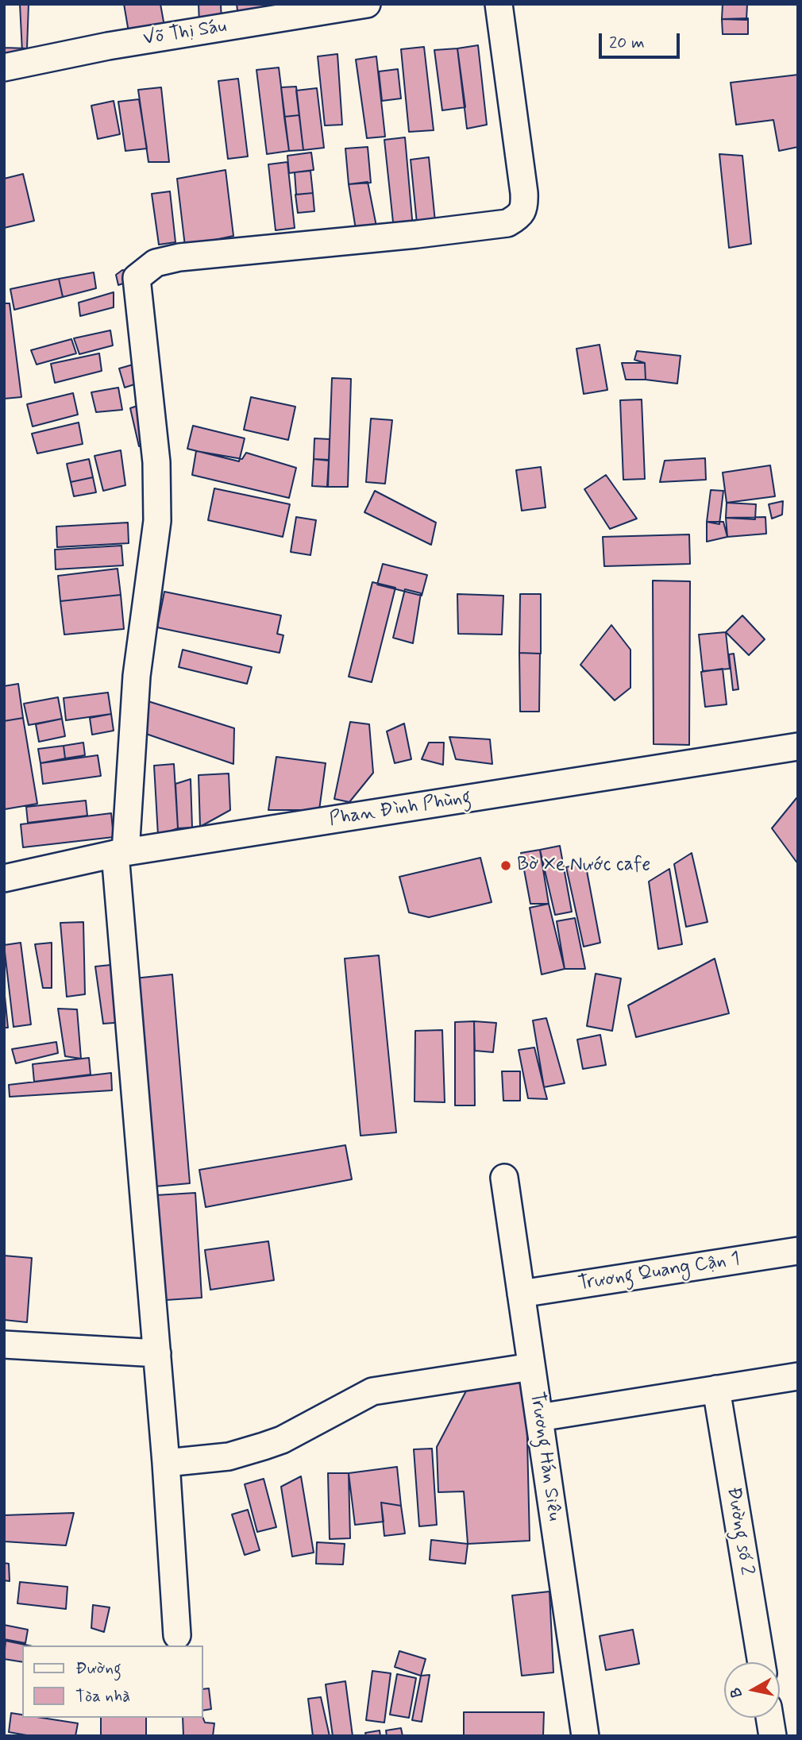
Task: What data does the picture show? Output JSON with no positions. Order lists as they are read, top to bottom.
{
  "streets": {
    "street": [
      "Võ Thị Sáu",
      "Phan Đình Phùng",
      "Trương Quang Cận 1",
      "Trương Hán Siêu",
      "Đường số 2"
    ]
  },
  "crossings": [
    ["Trương Quang Cận 1", "Trương Hán Siêu"]
  ],
  "places": ["Bờ Xe Nước cafe"],
  "legend": ["Đường", "Tòa nhà"],
  "scale_bar": "20 m",
  "north": "left"
}
